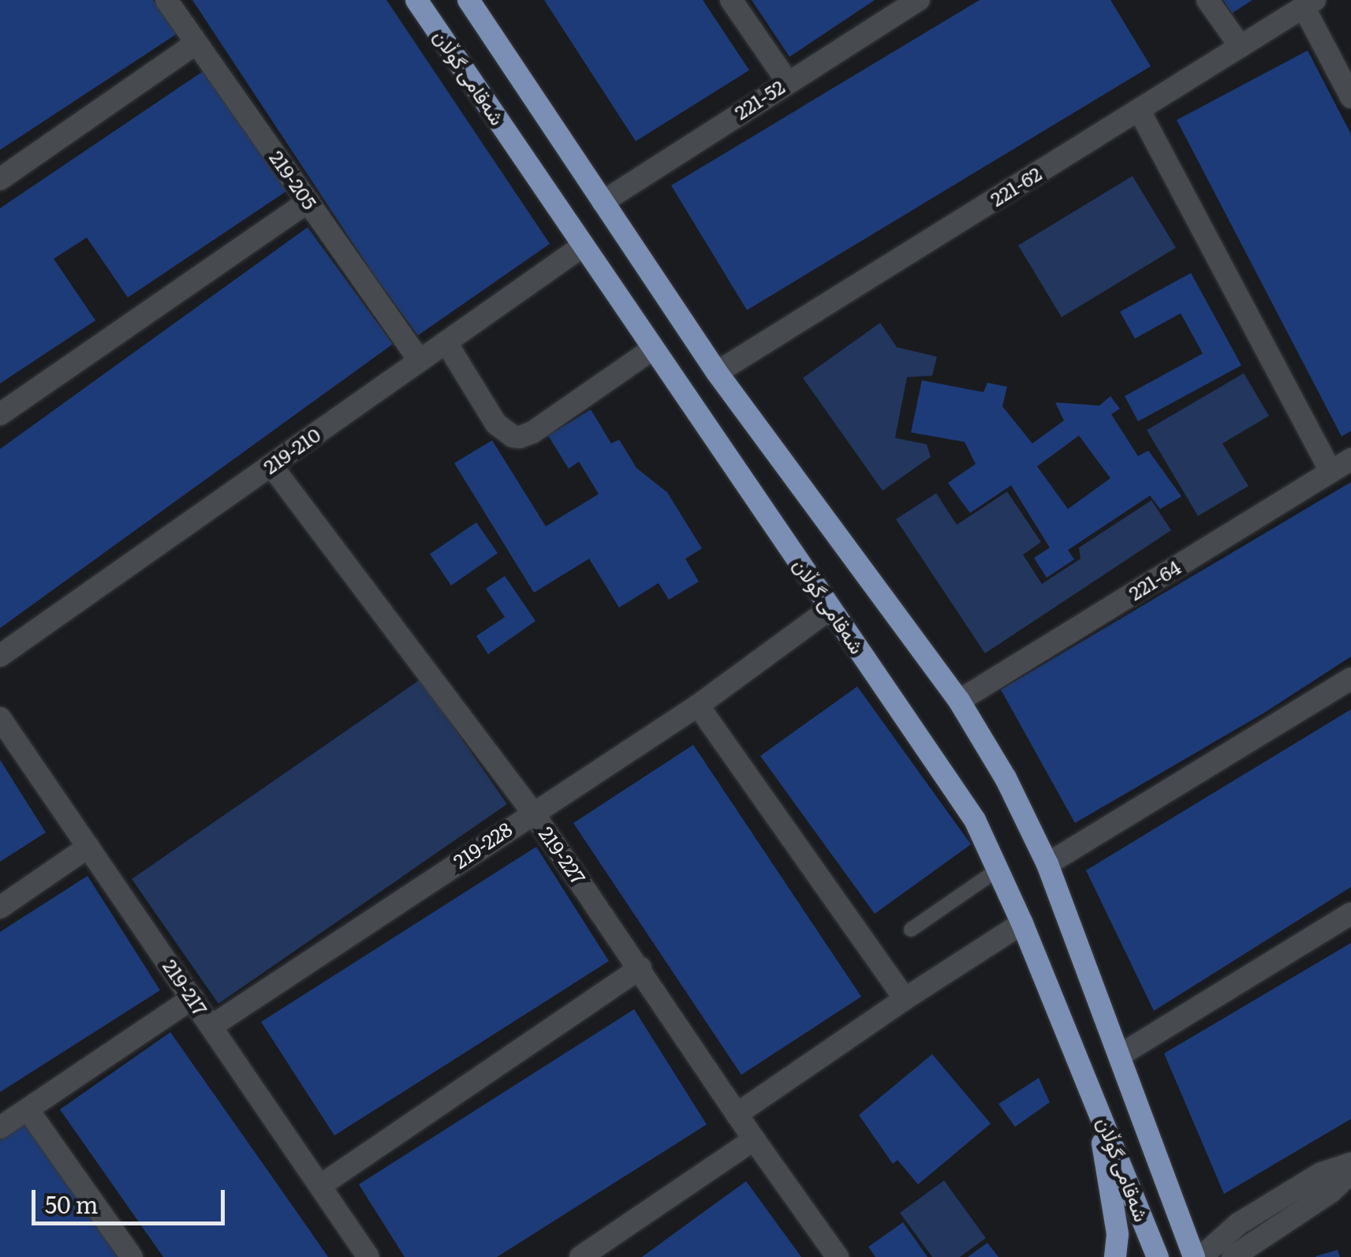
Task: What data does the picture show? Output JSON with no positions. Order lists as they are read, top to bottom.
{
  "streets": {
    "main road": ["شەقامی گوڵان"],
    "street": [
      "221-52",
      "219-205",
      "221-62",
      "219-210",
      "221-64",
      "219-228",
      "219-227",
      "219-217"
    ]
  },
  "crossings": [
    ["شەقامی گوڵان", "221-52"],
    ["شەقامی گوڵان", "221-62"],
    ["شەقامی گوڵان", "219-210"],
    ["شەقامی گوڵان", "221-64"],
    ["شەقامی گوڵان", "219-228"],
    ["219-205", "219-210"],
    ["219-210", "219-227"],
    ["219-228", "219-227"],
    ["219-228", "219-217"]
  ],
  "scale_bar": "50 m"
}
